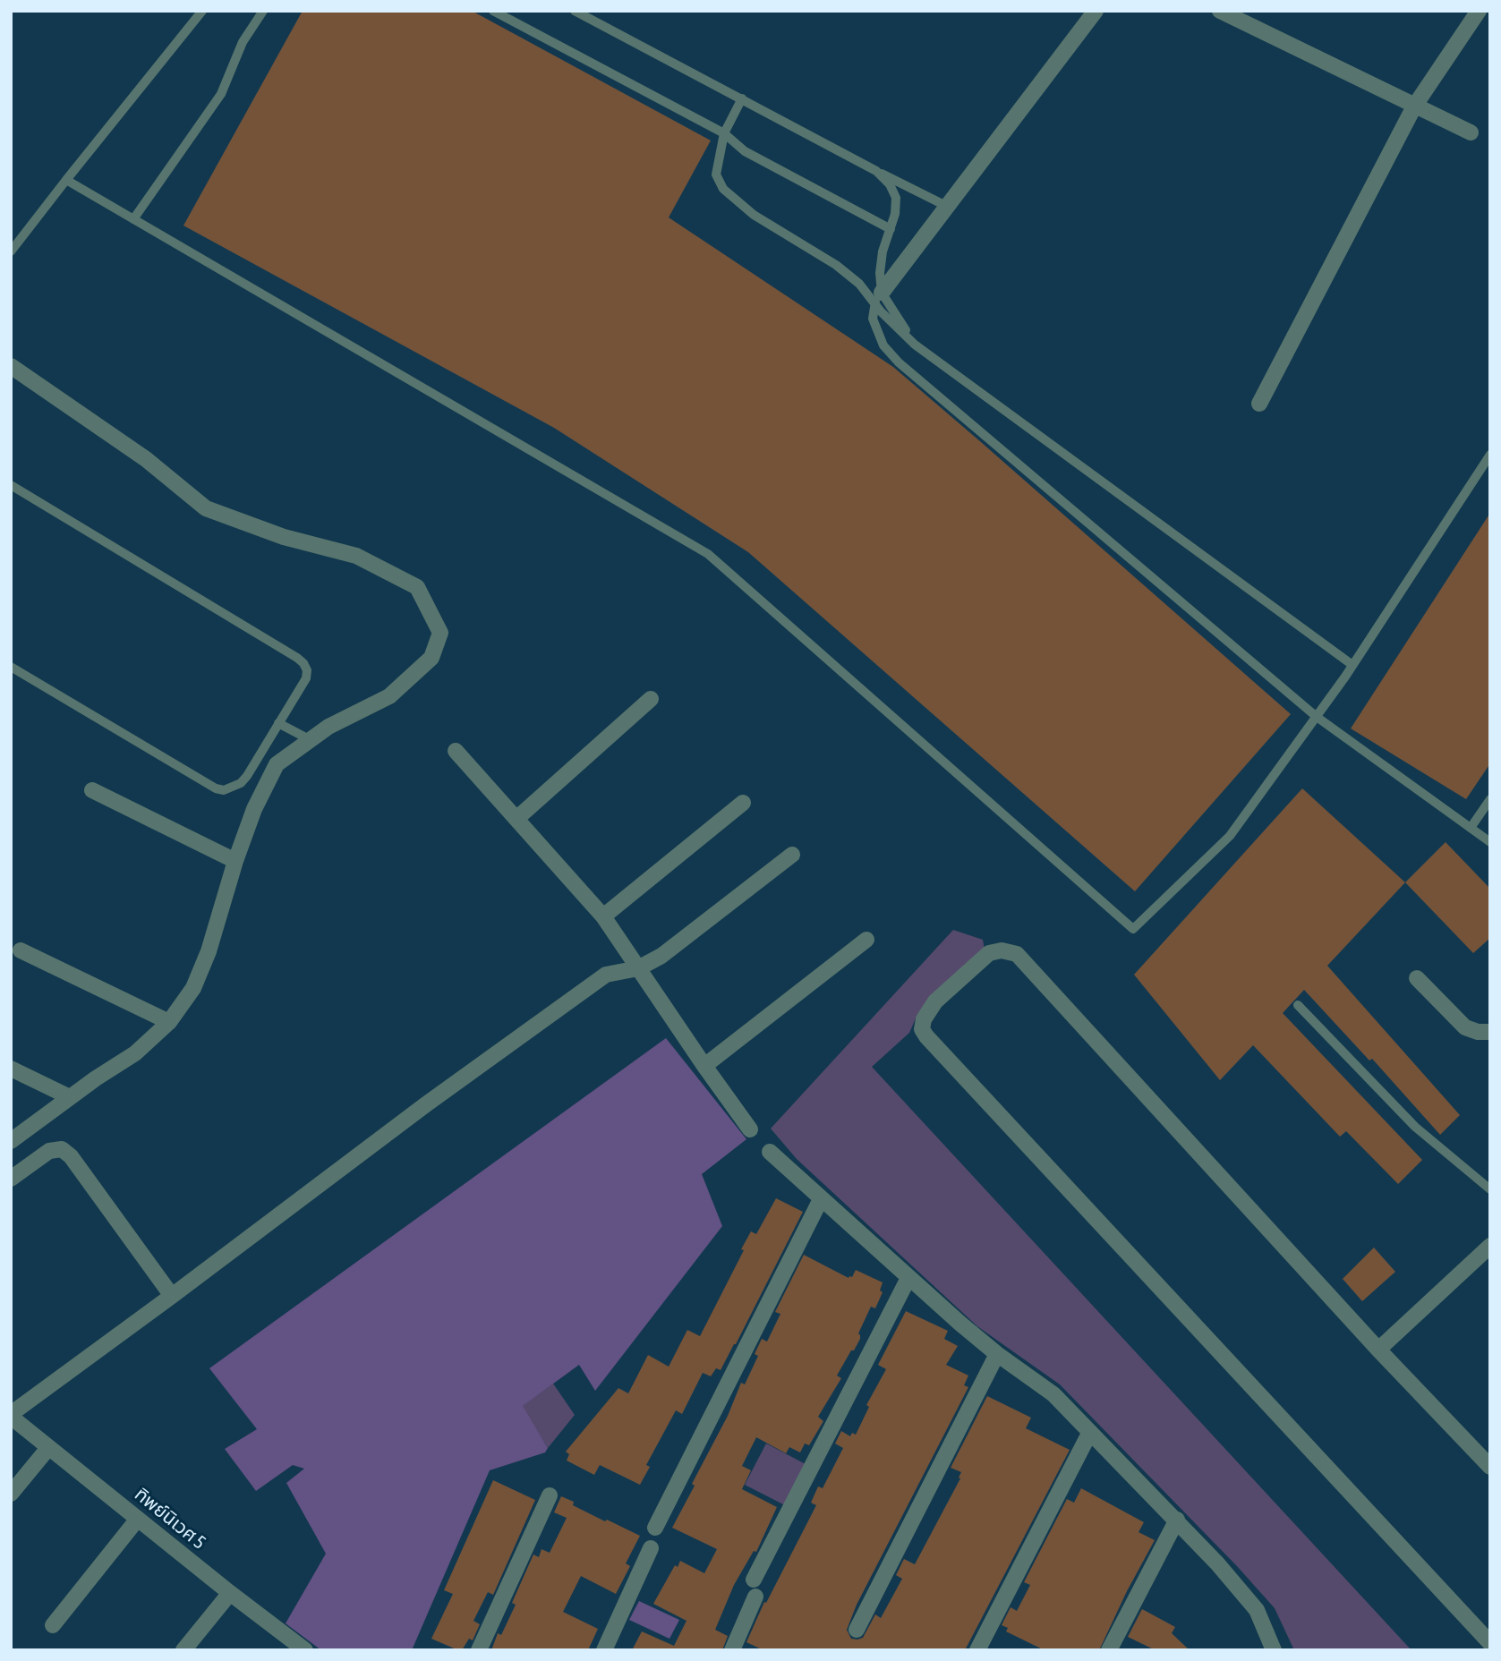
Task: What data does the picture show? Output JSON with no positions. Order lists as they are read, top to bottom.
{
  "streets": {
    "street": ["ทิพย์นิเวศ 5"]
  }
}
